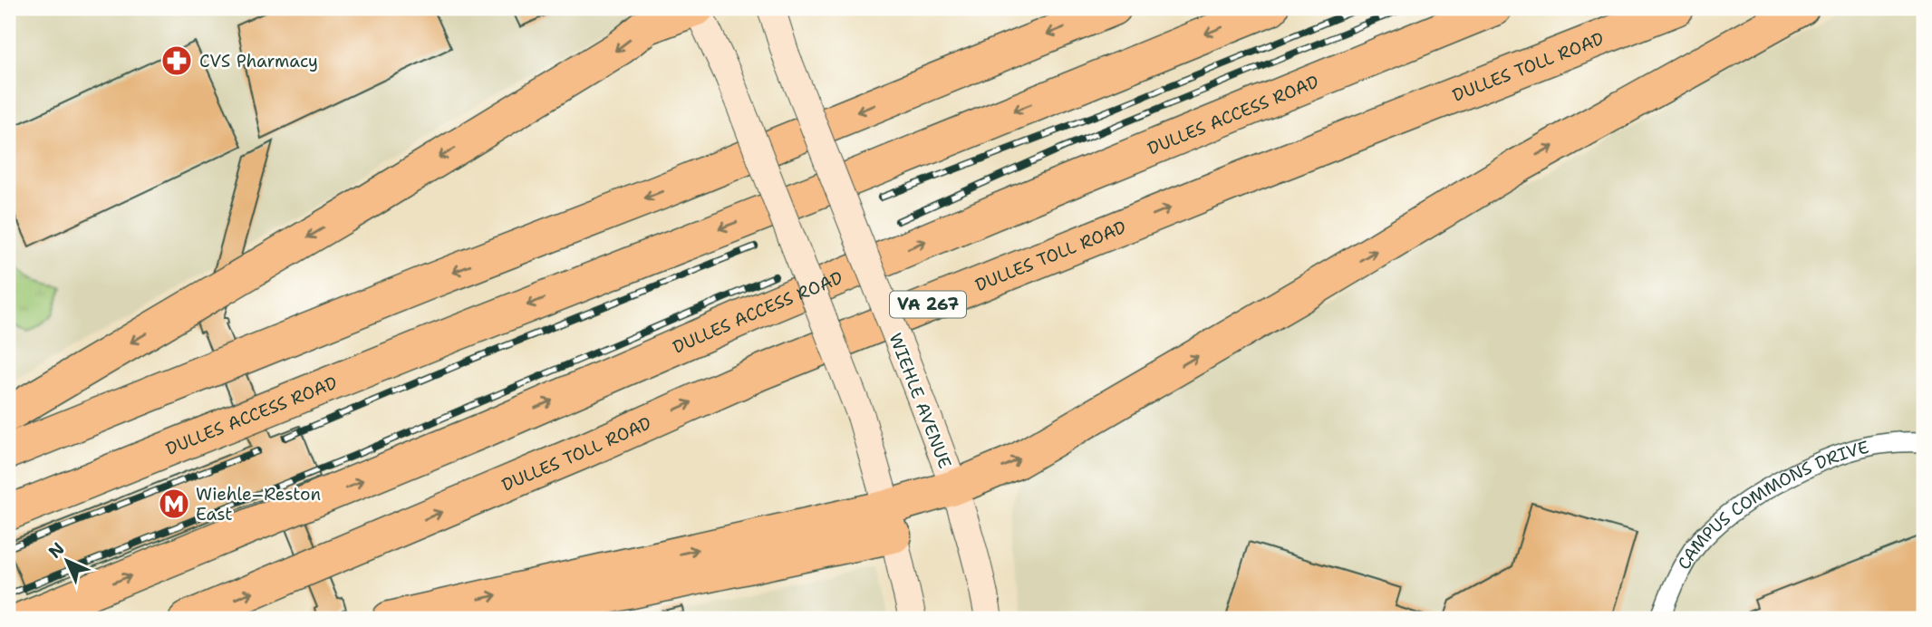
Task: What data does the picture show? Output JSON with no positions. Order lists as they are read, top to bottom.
{
  "streets": {
    "highway": ["DULLES TOLL ROAD", "DULLES ACCESS ROAD", "VA 267"],
    "main road": ["WIEHLE AVENUE"],
    "street": ["CAMPUS COMMONS DRIVE"]
  },
  "places": {
    "pharmacy": ["CVS Pharmacy"],
    "metro station": ["Wiehle–Reston East"]
  },
  "north": "top left"
}
